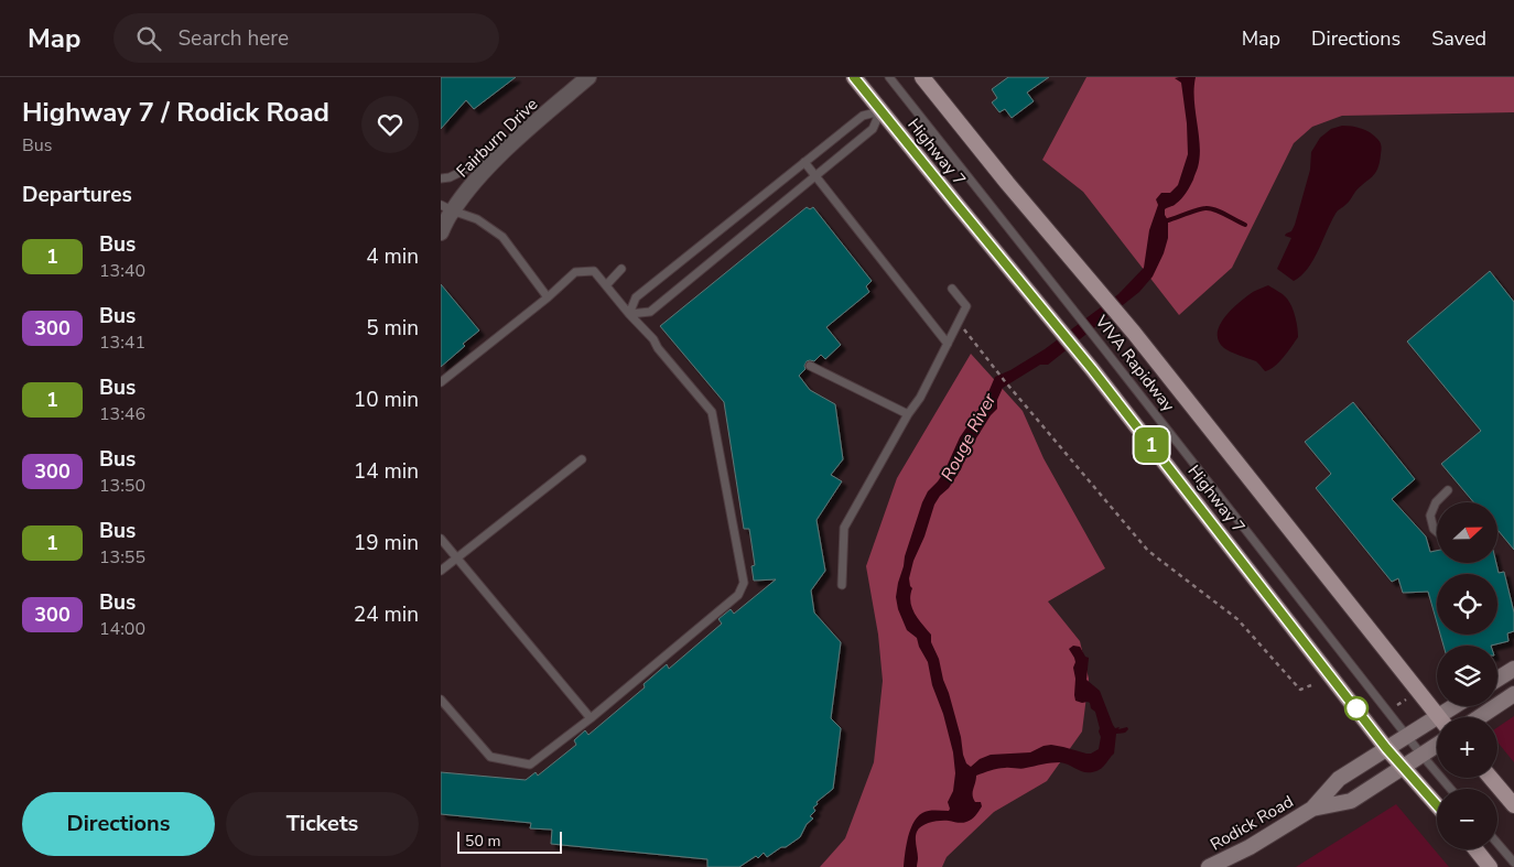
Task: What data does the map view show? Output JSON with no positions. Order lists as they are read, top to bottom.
{
  "streets": {
    "main road": ["Highway 7", "Rodick Road"],
    "street": ["Fairburn Drive"],
    "lane": ["VIVA Rapidway"]
  },
  "crossings": [
    ["Highway 7", "Rodick Road"],
    ["VIVA Rapidway", "Rodick Road"]
  ],
  "water": ["Rouge River"],
  "lines": ["bus line 1"],
  "scale_bar": "50 m",
  "north": "right",
  "page": {
    "header": "Map",
    "search": "Search here",
    "nav": ["Map", "Directions", "Saved"],
    "heading": [
      ["Highway 7 / Rodick Road", "Bus"],
      "Departures"
    ],
    "on_map": "1",
    "list": [
      {
        "mark": "1",
        "name": "Bus",
        "note": "13:40",
        "value": "4 min"
      },
      {
        "mark": "300",
        "name": "Bus",
        "note": "13:41",
        "value": "5 min"
      },
      {
        "mark": "1",
        "name": "Bus",
        "note": "13:46",
        "value": "10 min"
      },
      {
        "mark": "300",
        "name": "Bus",
        "note": "13:50",
        "value": "14 min"
      },
      {
        "mark": "1",
        "name": "Bus",
        "note": "13:55",
        "value": "19 min"
      },
      {
        "mark": "300",
        "name": "Bus",
        "note": "14:00",
        "value": "24 min"
      }
    ],
    "map_buttons": ["+", "−"],
    "buttons": ["Directions", "Tickets"],
    "scale": "50 m"
  }
}
